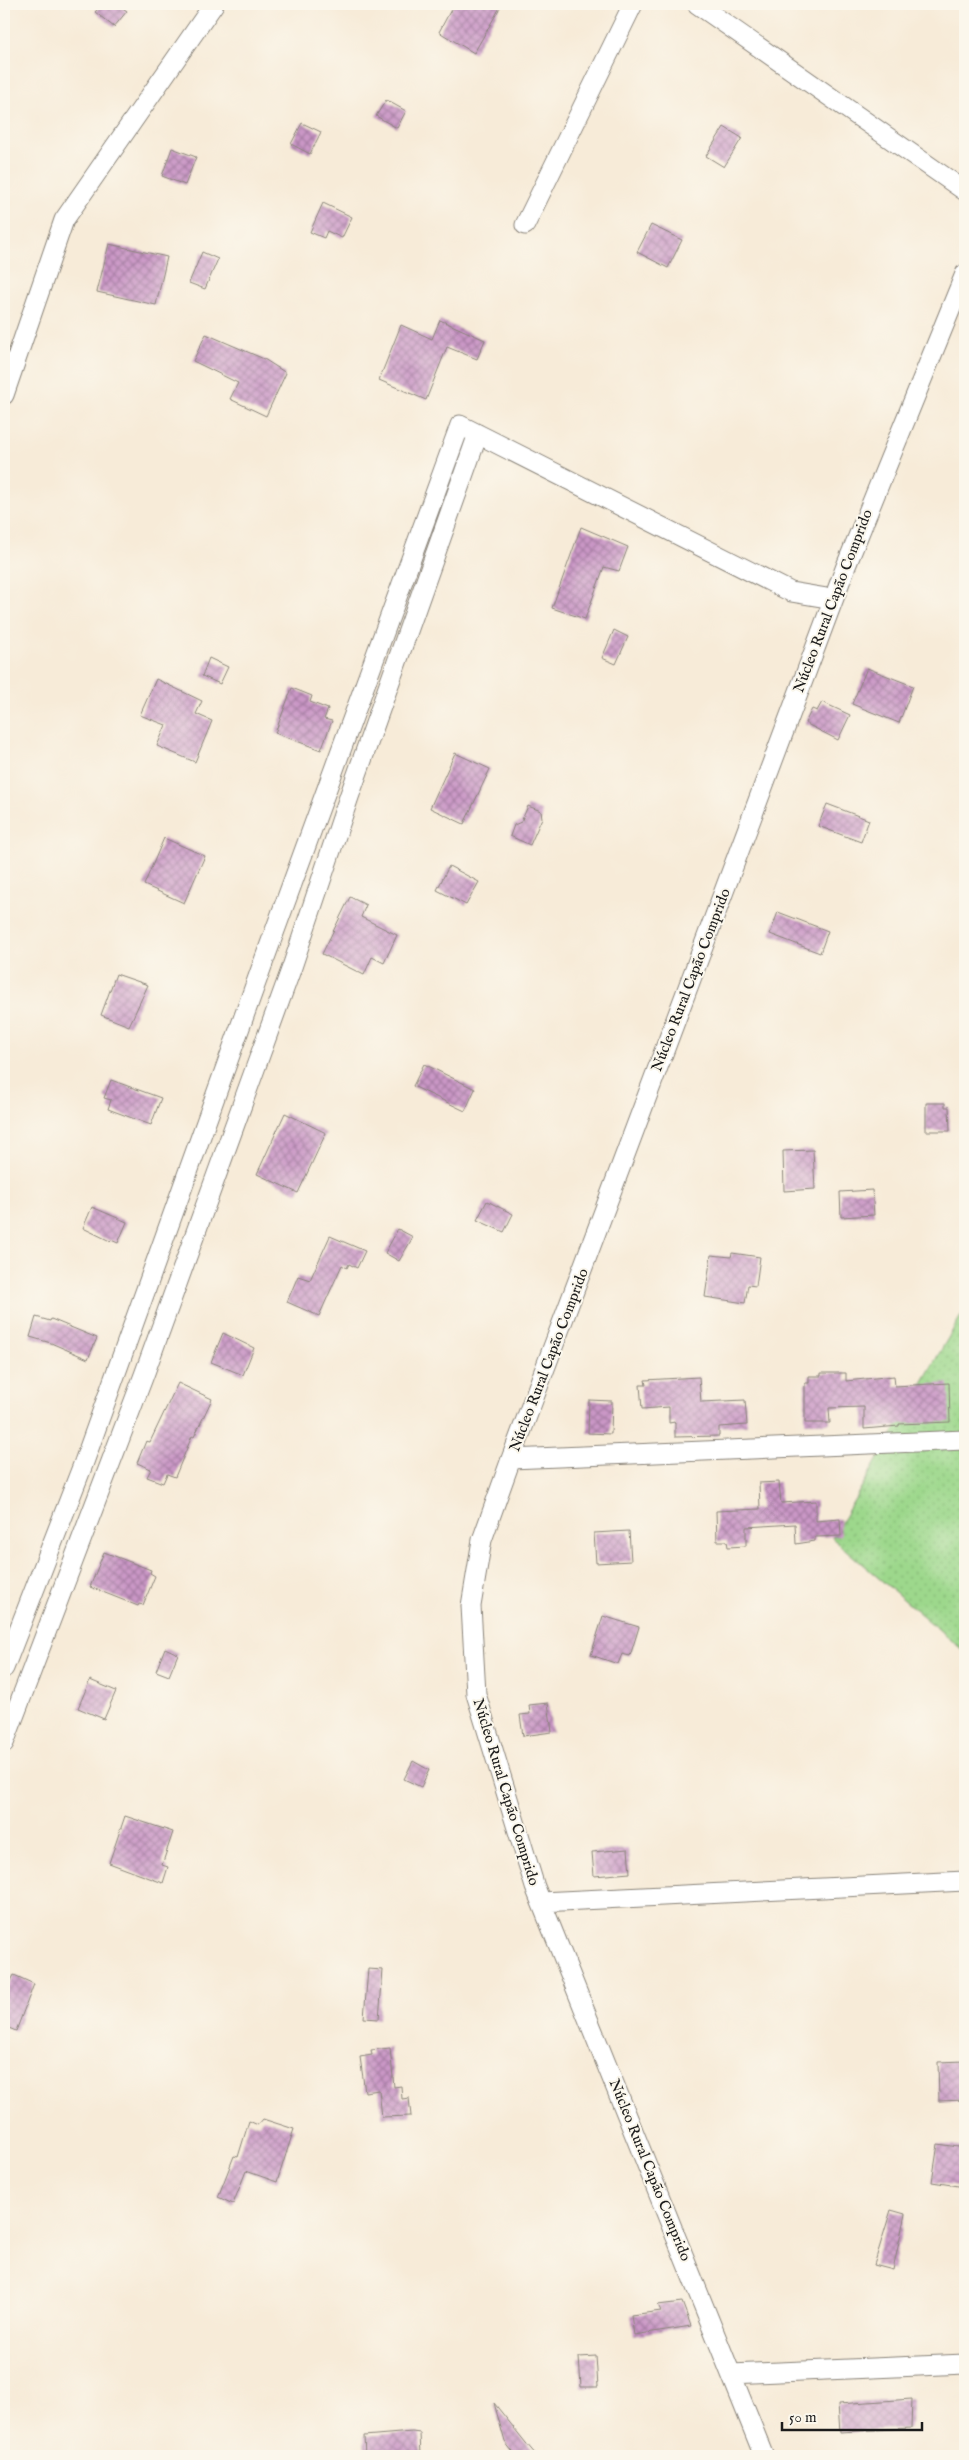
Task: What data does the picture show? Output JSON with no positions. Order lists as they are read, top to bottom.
{
  "streets": {
    "street": ["Núcleo Rural Capão Comprido"]
  },
  "scale_bar": "50 m"
}
